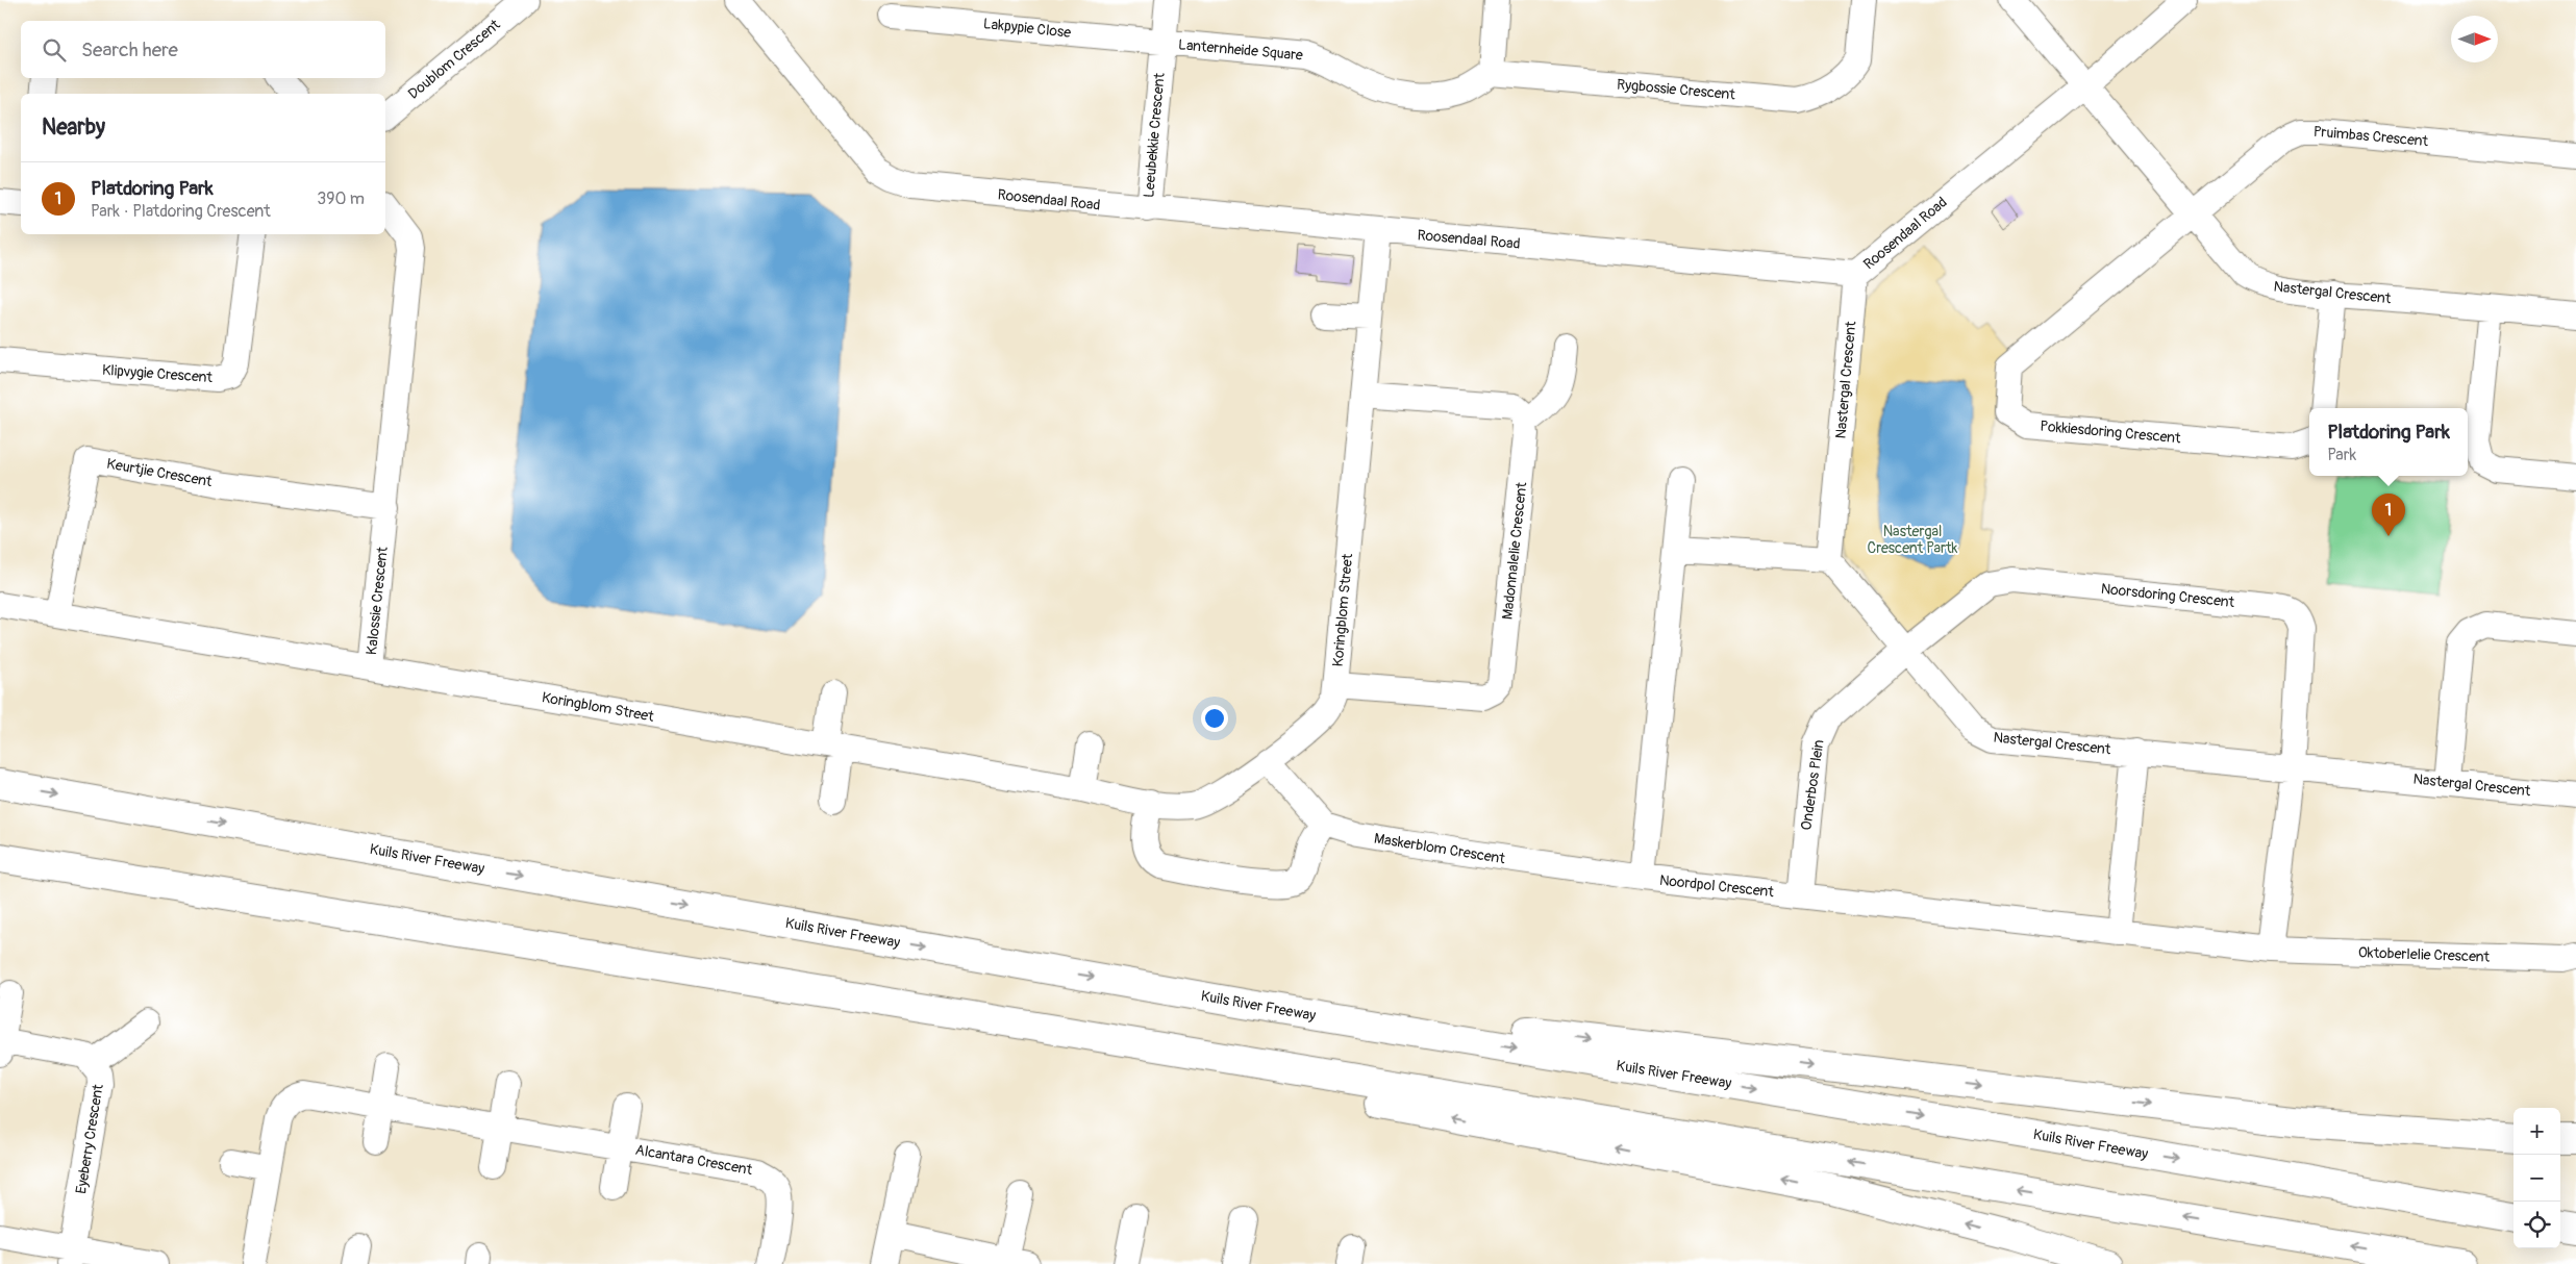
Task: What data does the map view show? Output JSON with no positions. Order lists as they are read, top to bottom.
{
  "streets": {
    "highway": ["Kuils River Freeway"],
    "street": [
      "Lakpypie Close",
      "Lanternheide Square",
      "Doublom Crescent",
      "Rygbossie Crescent",
      "Leeubekkie Crescent",
      "Pruimbas Crescent",
      "Roosendaal Road",
      "Nastergal Crescent",
      "Klipvygie Crescent",
      "Pokkiesdoring Crescent",
      "Keurtjie Crescent",
      "Madonnalelie Crescent",
      "Noorsdoring Crescent",
      "Kalossie Crescent",
      "Koringblom Street",
      "Onderbos Plein",
      "Maskerblom Crescent",
      "Noordpol Crescent",
      "Oktoberlelie Crescent",
      "Eyeberry Crescent",
      "Alcantara Crescent"
    ]
  },
  "crossings": [
    ["Lakpypie Close", "Lanternheide Square"],
    ["Lakpypie Close", "Leeubekkie Crescent"],
    ["Lanternheide Square", "Rygbossie Crescent"],
    ["Lanternheide Square", "Leeubekkie Crescent"],
    ["Leeubekkie Crescent", "Roosendaal Road"],
    ["Pruimbas Crescent", "Nastergal Crescent"],
    ["Pruimbas Crescent", "Pokkiesdoring Crescent"],
    ["Roosendaal Road", "Nastergal Crescent"],
    ["Roosendaal Road", "Koringblom Street"],
    ["Nastergal Crescent", "Pokkiesdoring Crescent"],
    ["Nastergal Crescent", "Noorsdoring Crescent"],
    ["Nastergal Crescent", "Onderbos Plein"],
    ["Keurtjie Crescent", "Kalossie Crescent"],
    ["Madonnalelie Crescent", "Koringblom Street"],
    ["Noorsdoring Crescent", "Onderbos Plein"],
    ["Kalossie Crescent", "Koringblom Street"],
    ["Onderbos Plein", "Noordpol Crescent"],
    ["Maskerblom Crescent", "Noordpol Crescent"],
    ["Noordpol Crescent", "Oktoberlelie Crescent"]
  ],
  "parks": ["Nastergal Crescent Partk"],
  "north": "right",
  "page": {
    "search": "Search here",
    "heading": "Nearby",
    "list": [
      {
        "mark": "1",
        "name": "Platdoring Park",
        "note": "Park · Platdoring Crescent",
        "value": "390 m"
      }
    ],
    "popup": ["Platdoring Park", "Park"],
    "pins": "1",
    "map_buttons": ["+", "−"]
  }
}
